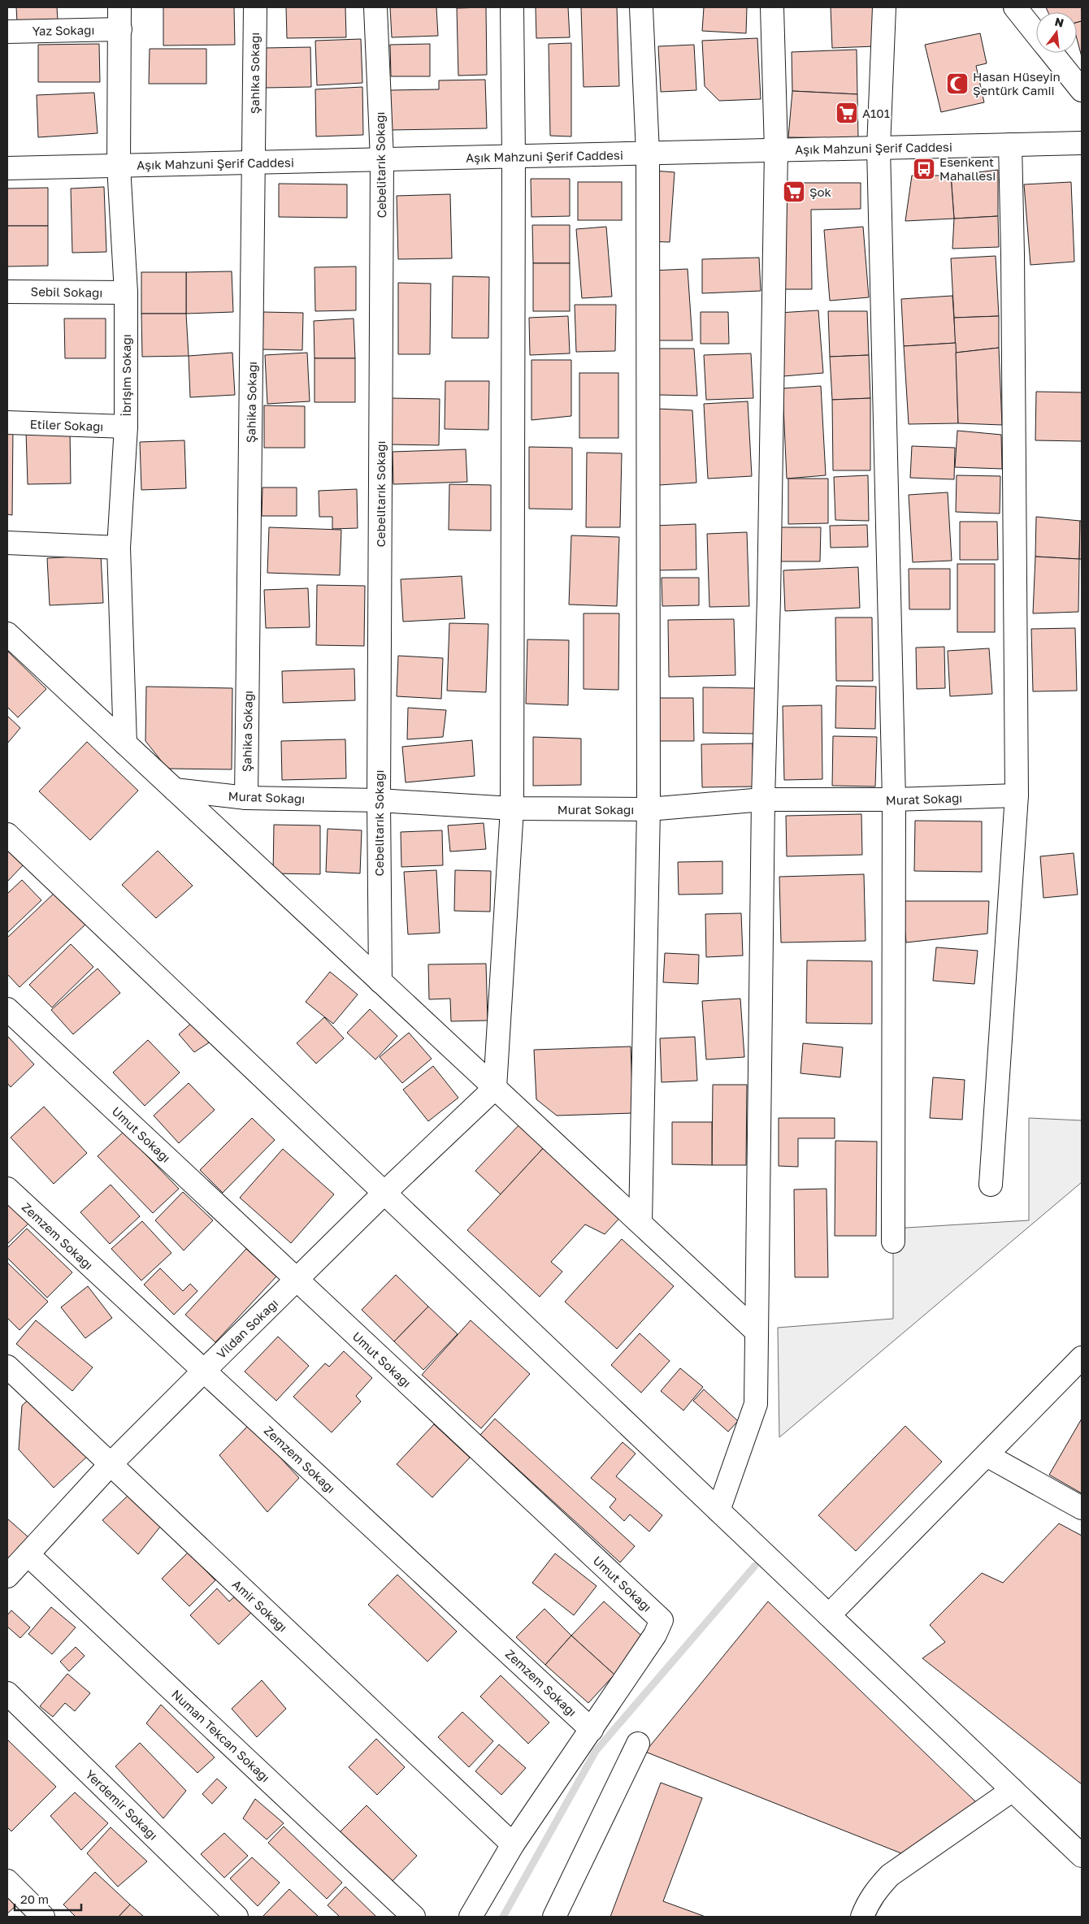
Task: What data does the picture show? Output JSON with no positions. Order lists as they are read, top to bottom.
{
  "streets": {
    "street": [
      "Yaz Sokağı",
      "Şahika Sokağı",
      "Aşık Mahzuni Şerif Caddesi",
      "Cebelitarık Sokağı",
      "Sebil Sokağı",
      "İbrişim Sokağı",
      "Etiler Sokağı",
      "Murat Sokağı",
      "Umut Sokağı",
      "Zemzem Sokağı",
      "Vildan Sokağı",
      "Amir Sokağı",
      "Numan Tekcan Sokağı",
      "Yerdemir Sokağı"
    ]
  },
  "crossings": [
    ["Yaz Sokağı", "İbrişim Sokağı"],
    ["Şahika Sokağı", "Aşık Mahzuni Şerif Caddesi"],
    ["Şahika Sokağı", "Murat Sokağı"],
    ["Aşık Mahzuni Şerif Caddesi", "Cebelitarık Sokağı"],
    ["Aşık Mahzuni Şerif Caddesi", "İbrişim Sokağı"],
    ["Cebelitarık Sokağı", "Murat Sokağı"],
    ["Sebil Sokağı", "İbrişim Sokağı"],
    ["İbrişim Sokağı", "Etiler Sokağı"],
    ["Umut Sokağı", "Zemzem Sokağı"],
    ["Umut Sokağı", "Vildan Sokağı"],
    ["Zemzem Sokağı", "Vildan Sokağı"],
    ["Vildan Sokağı", "Amir Sokağı"],
    ["Vildan Sokağı", "Numan Tekcan Sokağı"]
  ],
  "places": {
    "mosque": ["Hasan Hüseyin Şentürk Camii"],
    "supermarket": ["A101", "Şok"],
    "bus stop": ["Esenkent Mahallesi"]
  },
  "scale_bar": "20 m",
  "north": "top"
}
